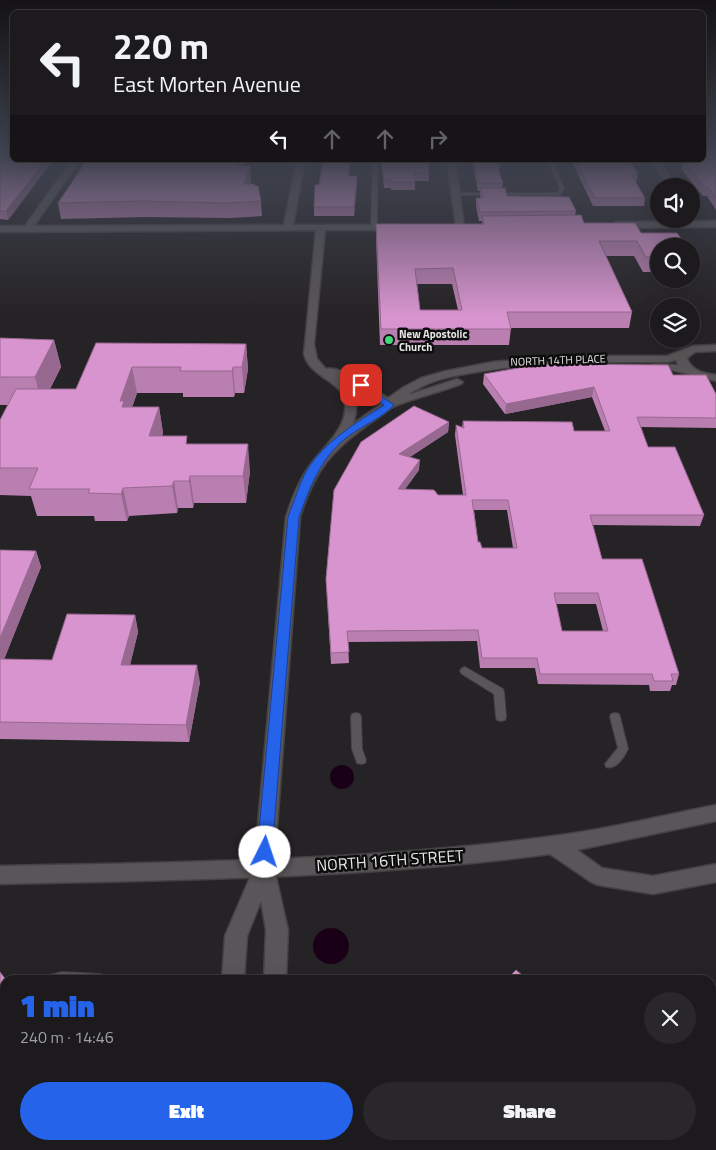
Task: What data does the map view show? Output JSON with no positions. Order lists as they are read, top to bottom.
{
  "streets": {
    "street": ["NORTH 14TH PLACE", "NORTH 16TH STREET"]
  },
  "places": ["New Apostolic Church"],
  "page": {
    "turn": ["220 m", "East Morten Avenue"],
    "heading": ["1 min", "240 m · 14:46"],
    "buttons": ["Exit", "Share"]
  }
}
